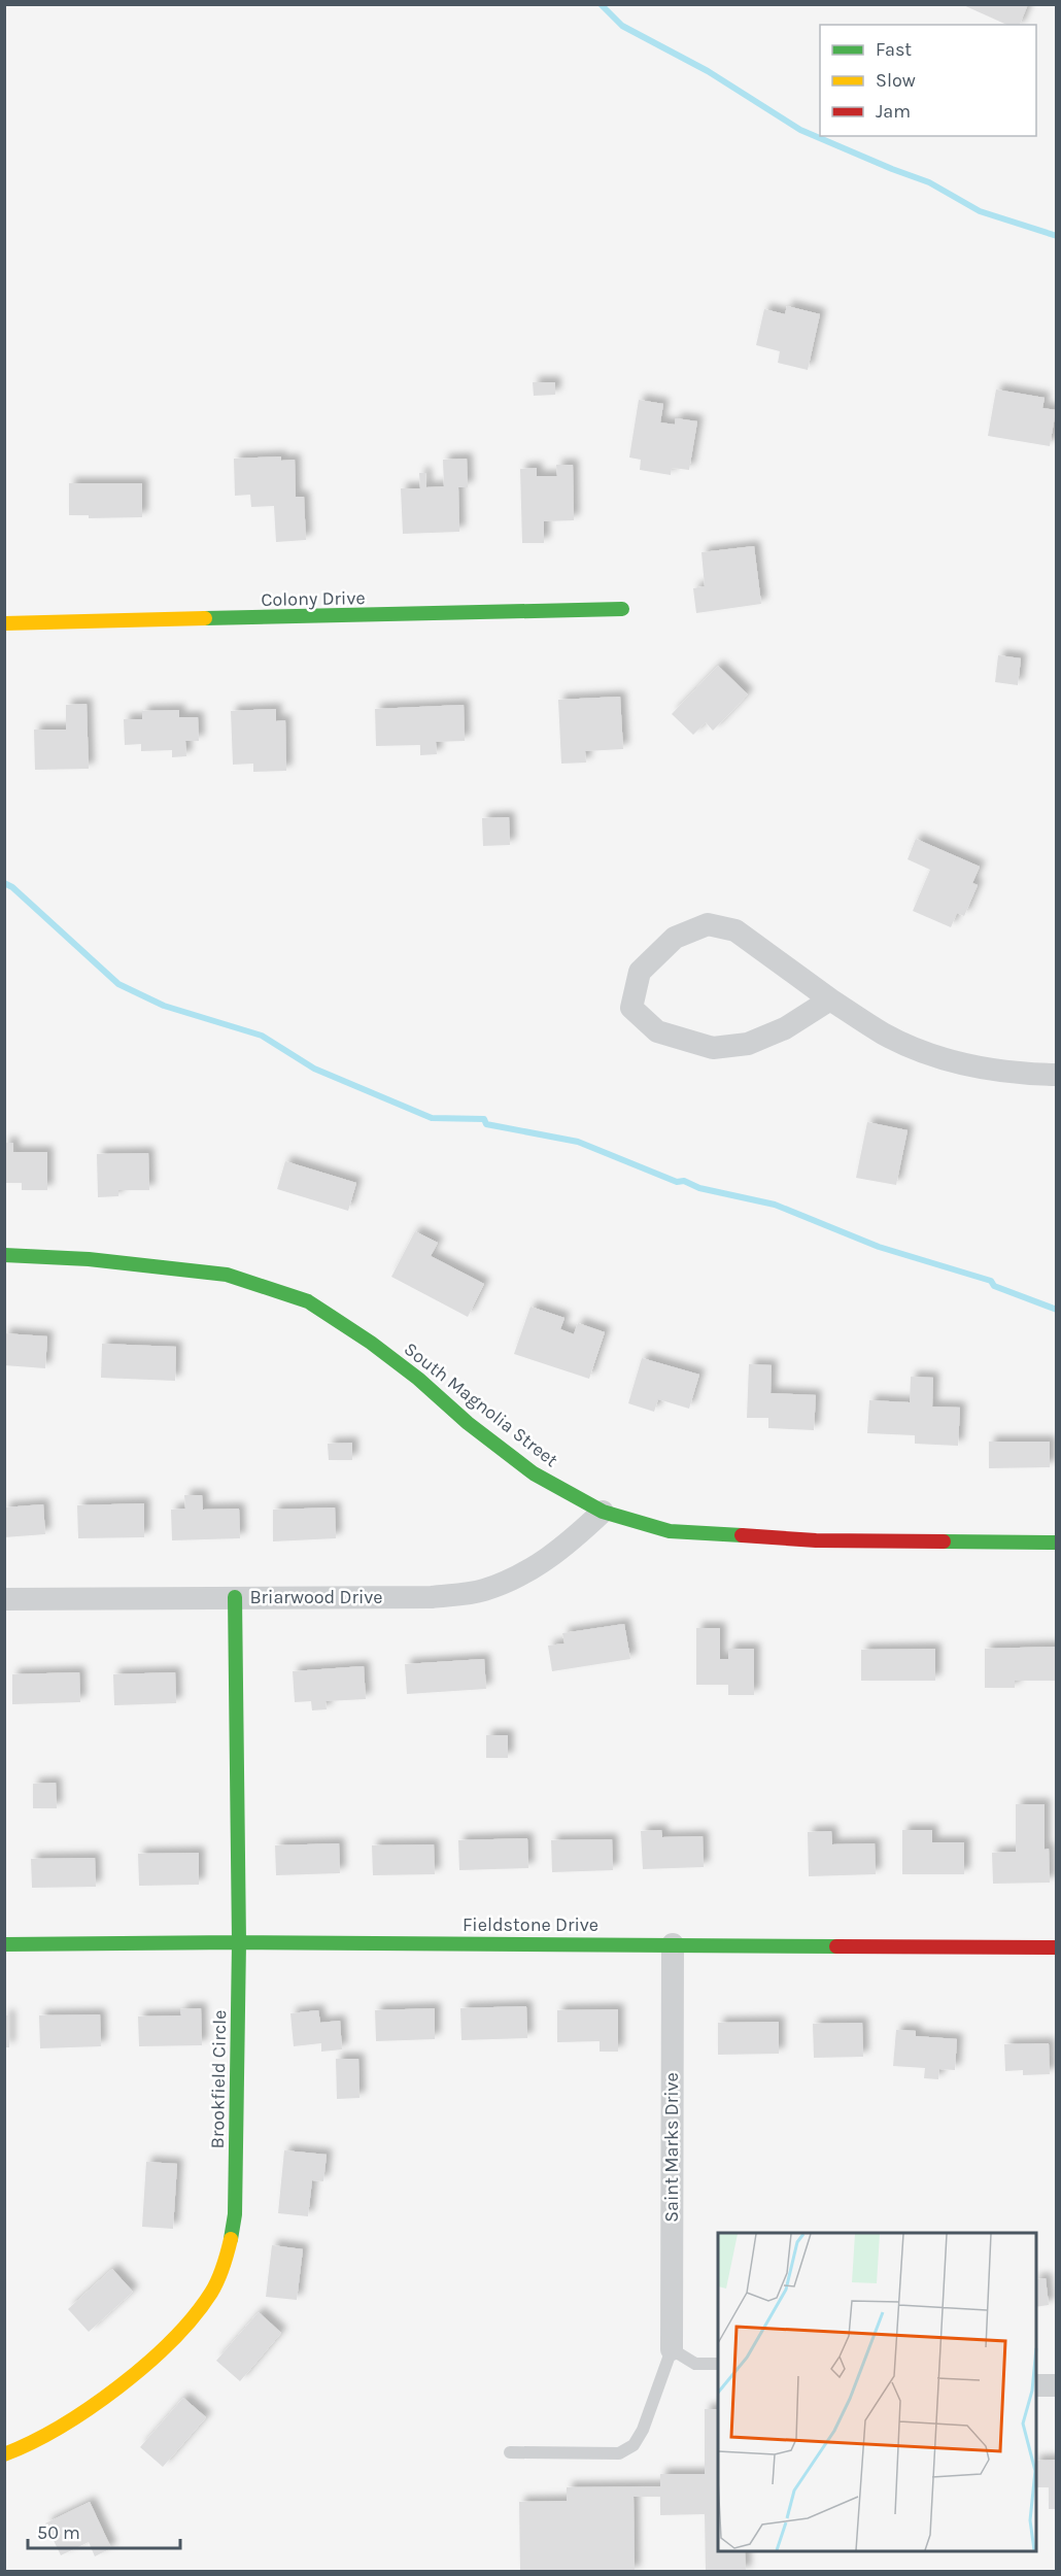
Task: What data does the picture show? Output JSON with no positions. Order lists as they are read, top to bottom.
{
  "streets": {
    "street": [
      "Colony Drive",
      "South Magnolia Street",
      "Briarwood Drive",
      "Fieldstone Drive",
      "Brookfield Circle",
      "Saint Marks Drive"
    ]
  },
  "crossings": [
    ["South Magnolia Street", "Briarwood Drive"],
    ["Briarwood Drive", "Brookfield Circle"],
    ["Fieldstone Drive", "Brookfield Circle"],
    ["Fieldstone Drive", "Saint Marks Drive"]
  ],
  "legend": ["Fast", "Slow", "Jam"],
  "scale_bar": "50 m"
}
